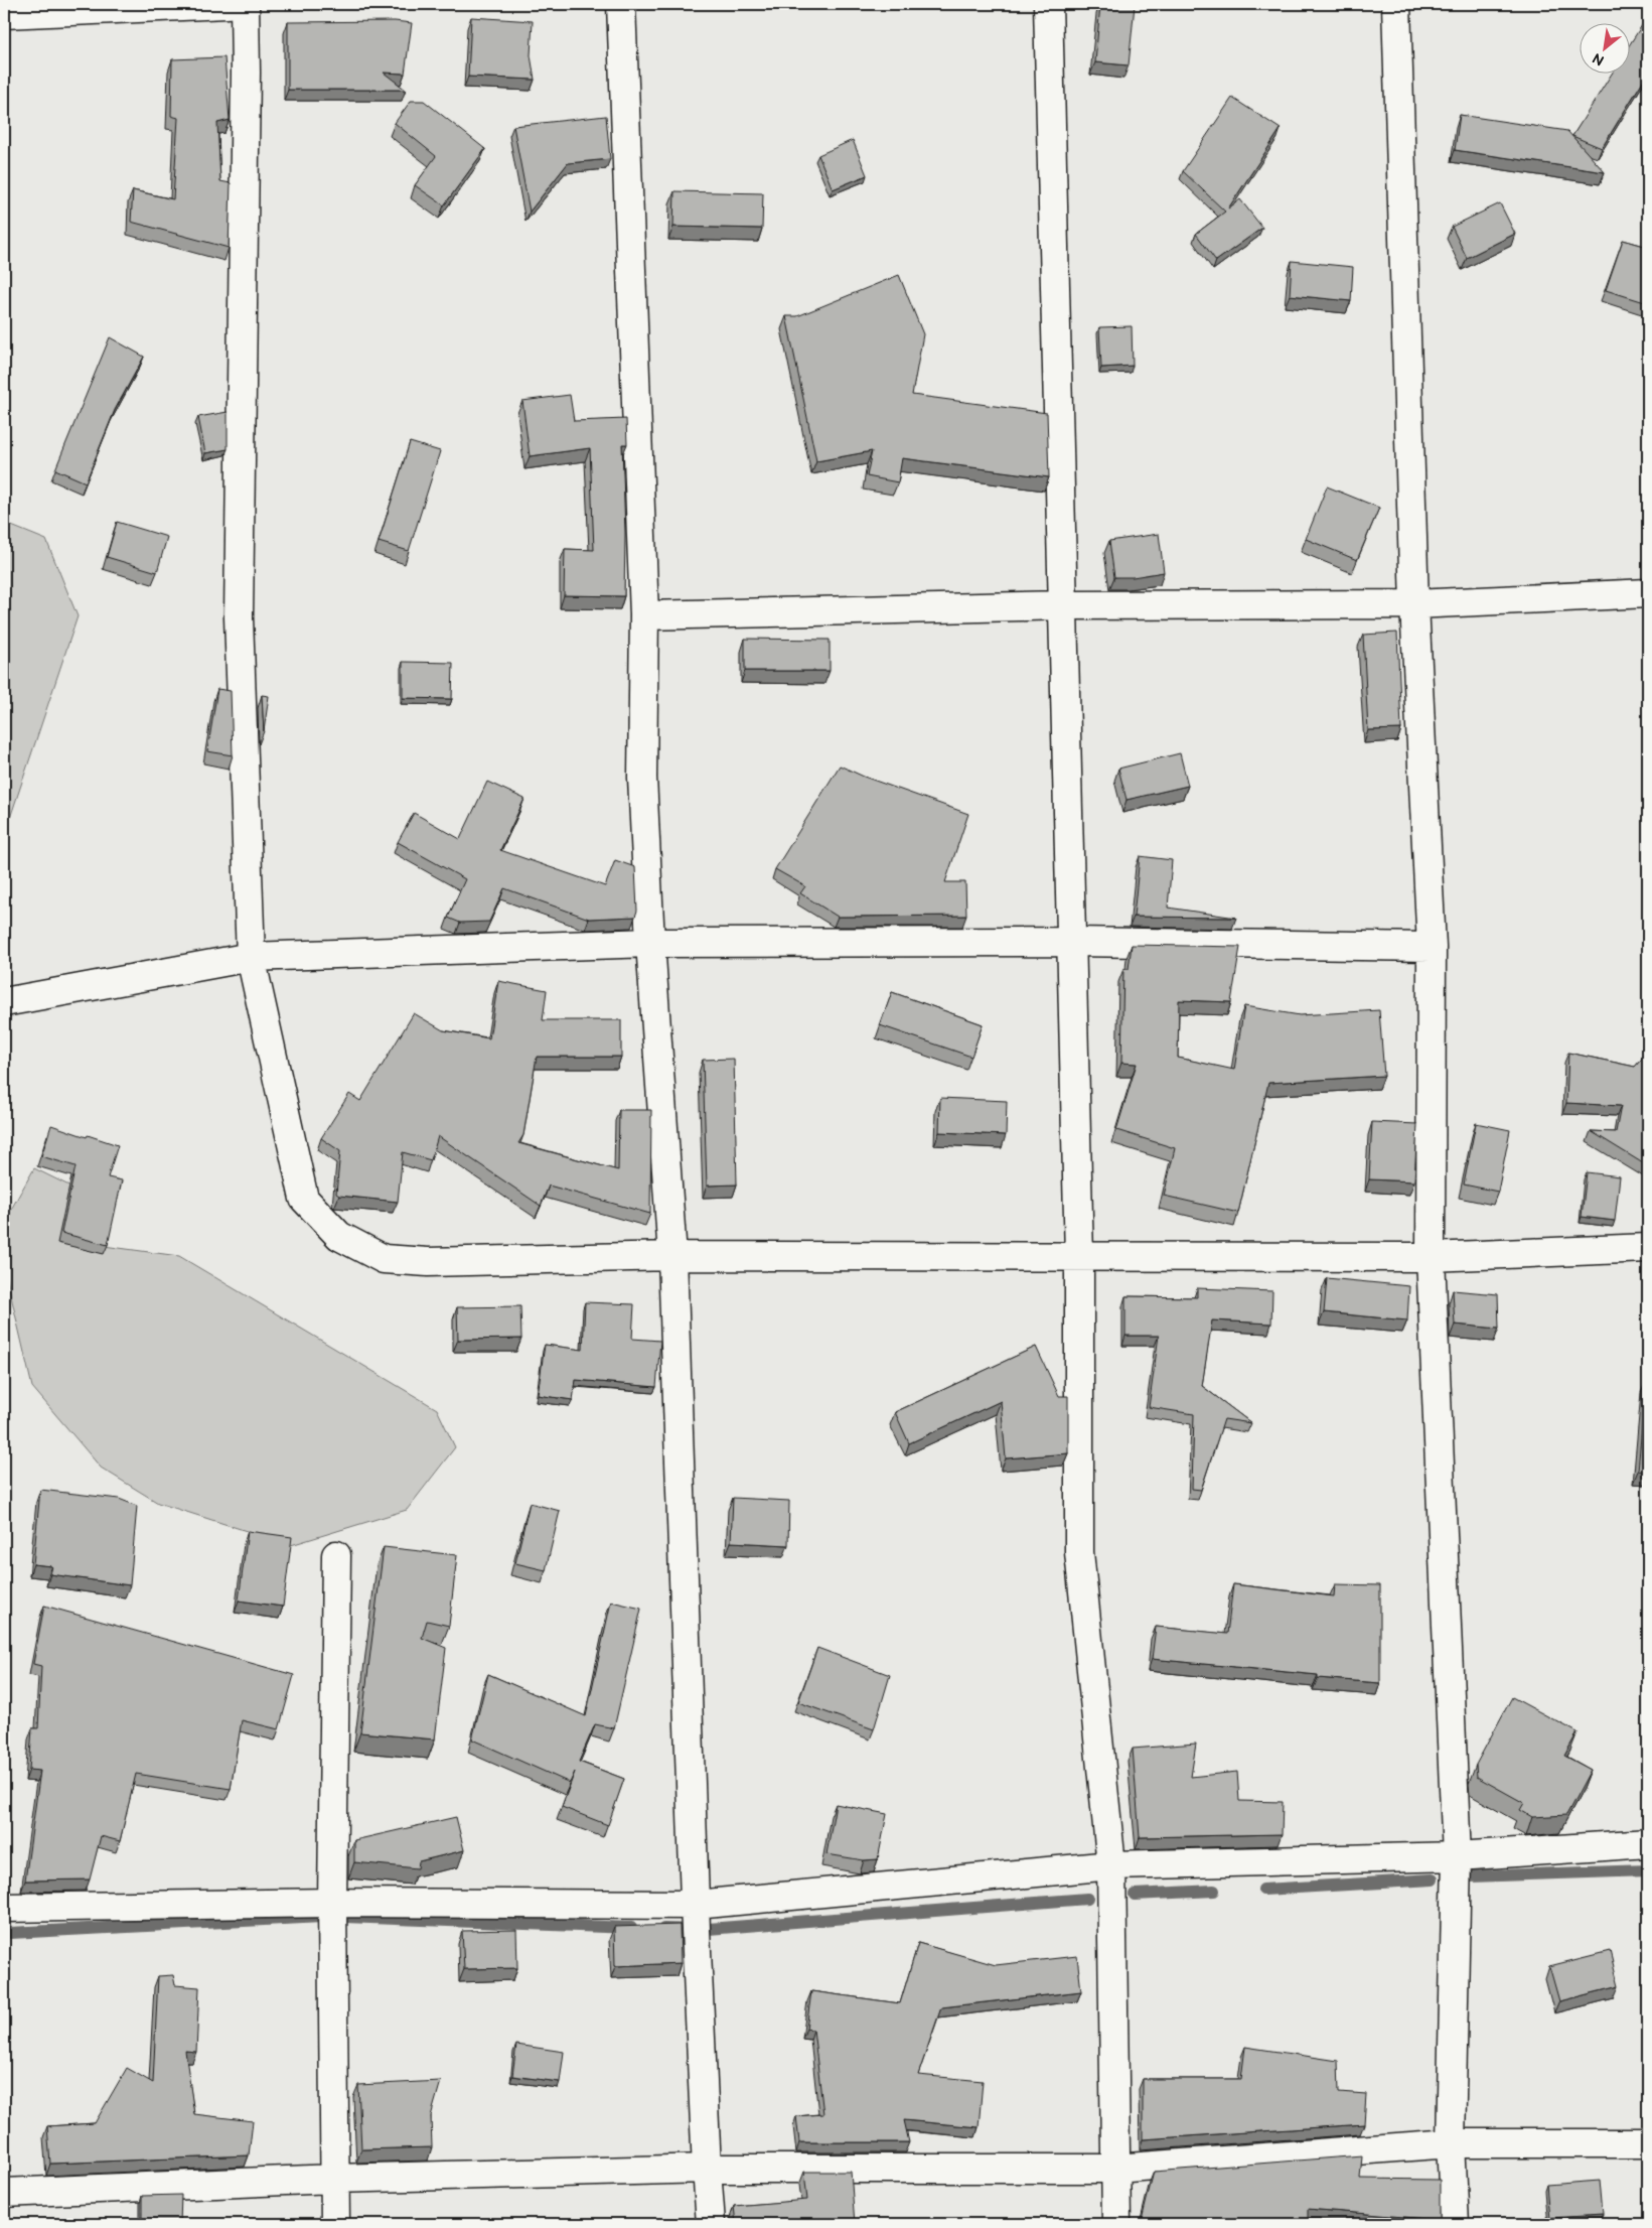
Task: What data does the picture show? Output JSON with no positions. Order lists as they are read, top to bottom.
{
  "north": "bottom left"
}
